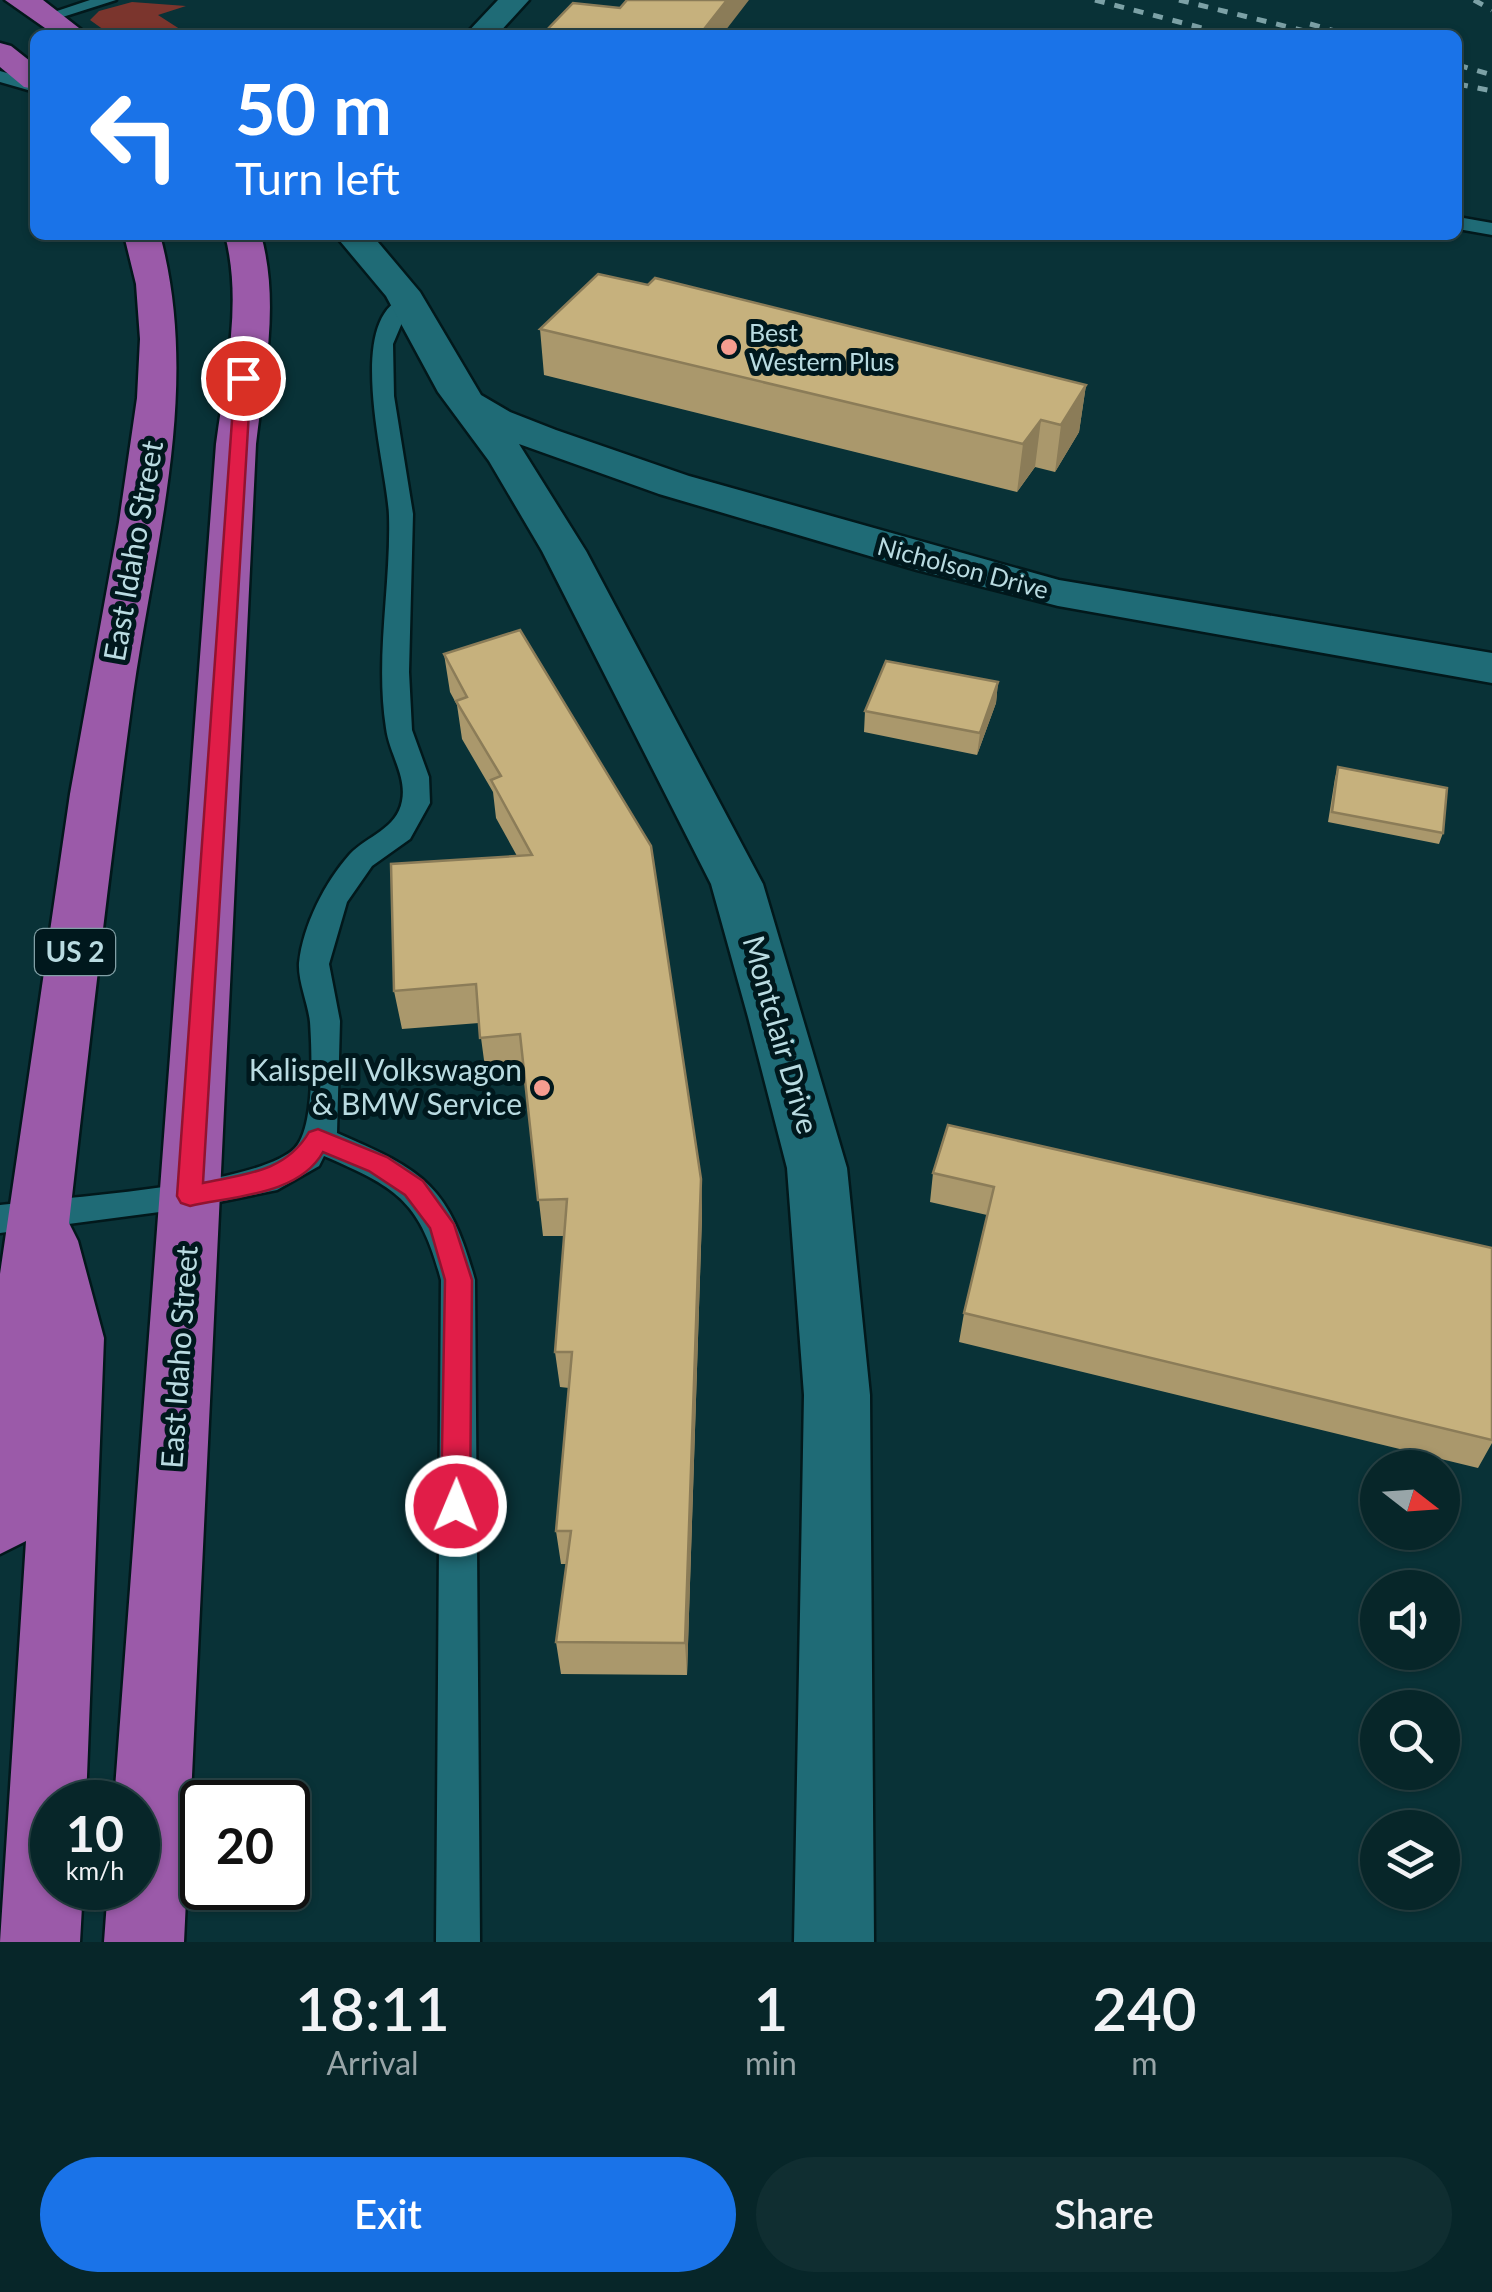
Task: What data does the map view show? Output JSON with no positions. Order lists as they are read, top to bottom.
{
  "streets": {
    "highway": ["East Idaho Street", "US 2"],
    "street": ["Nicholson Drive", "Montclair Drive"]
  },
  "crossings": [
    ["Nicholson Drive", "Montclair Drive"]
  ],
  "places": ["Best Western Plus", "Kalispell Volkswagon & BMW Service"],
  "north": "right",
  "page": {
    "turn": ["50 m", "Turn left"],
    "speed": "10 km/h",
    "limit": "20",
    "eta": [
      "18:11",
      "Arrival",
      "1",
      "min",
      "240",
      "m"
    ],
    "buttons": ["Exit", "Share"]
  }
}
